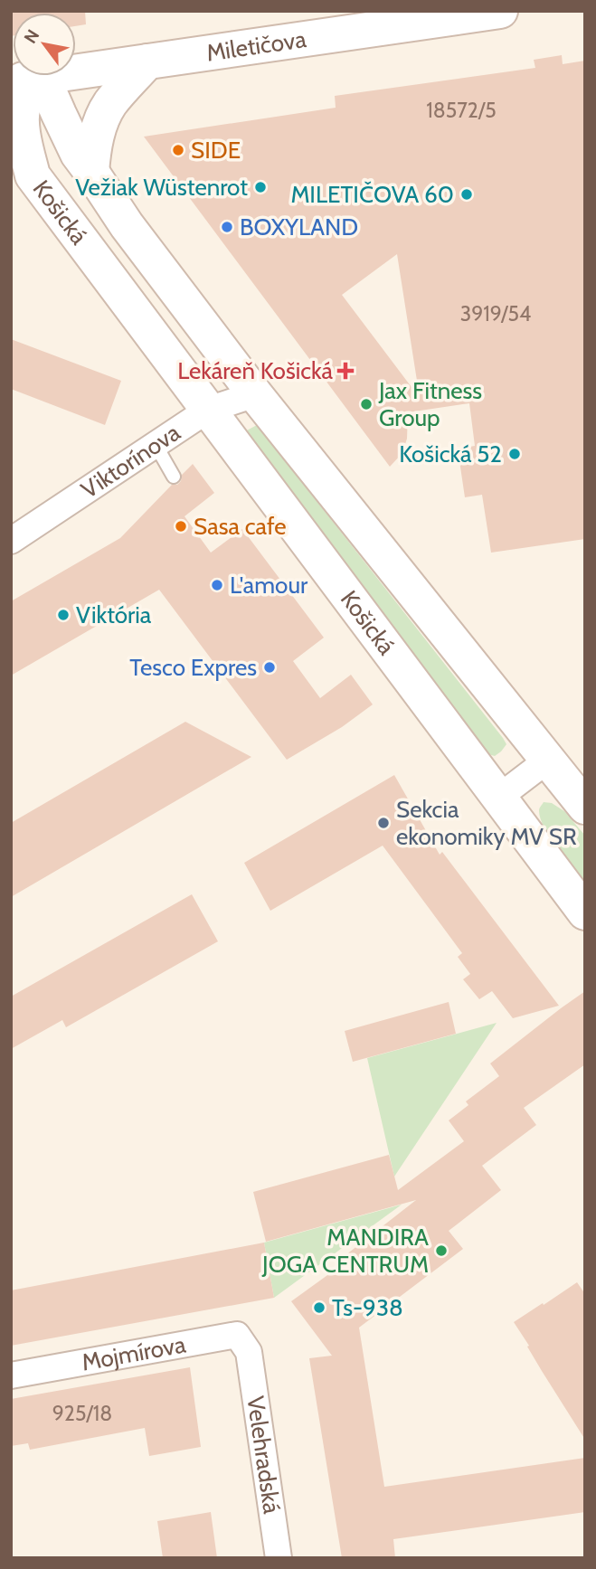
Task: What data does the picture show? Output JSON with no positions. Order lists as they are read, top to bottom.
{
  "streets": {
    "street": [
      "Miletičova",
      "Košická",
      "Viktorínova",
      "Mojmírova",
      "Velehradská"
    ]
  },
  "crossings": [
    ["Miletičova", "Košická"],
    ["Košická", "Viktorínova"],
    ["Mojmírova", "Velehradská"]
  ],
  "places": {
    "other": [
      "SIDE",
      "Vežiak Wüstenrot",
      "MILETIČOVA 60",
      "BOXYLAND",
      "Jax Fitness Group",
      "Košická 52",
      "Sasa cafe",
      "L'amour",
      "Viktória",
      "Tesco Expres",
      "Sekcia ekonomiky MV SR",
      "MANDIRA JOGA CENTRUM",
      "Ts-938"
    ],
    "health": ["Lekáreň Košická"]
  },
  "house_numbers": ["18572/5", "3919/54", "925/18"],
  "north": "top left"
}
